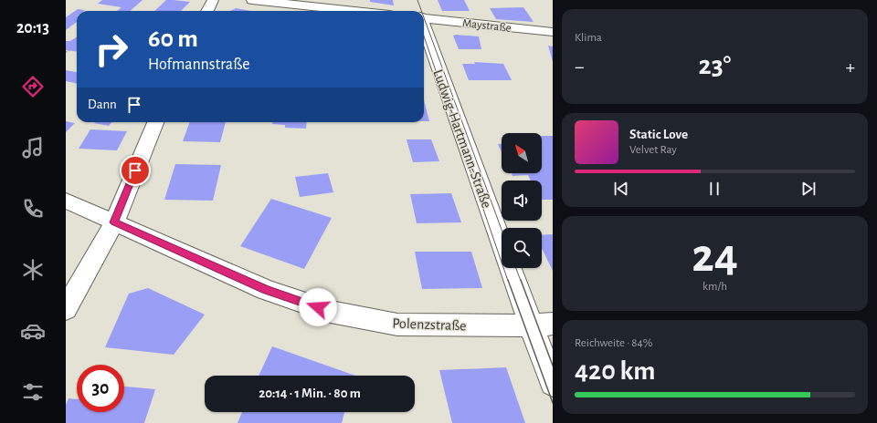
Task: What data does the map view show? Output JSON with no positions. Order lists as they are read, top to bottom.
{
  "streets": {
    "street": ["Maystraße", "Ludwig-Hartmann-Straße", "Polenzstraße"]
  },
  "crossings": [
    ["Ludwig-Hartmann-Straße", "Polenzstraße"]
  ],
  "north": "top left",
  "page": {
    "tabs": "20:13",
    "tile": [
      "Klima",
      ["24", "km/h"],
      ["Reichweite · 84%", "420 km"]
    ],
    "turn": ["60 m", "Hofmannstraße"],
    "heat": ["−", "23°", "+"],
    "then": "Dann",
    "song": ["Static Love", "Velvet Ray"],
    "limit": "30",
    "trip": "20:14 · 1 Min. · 80 m"
  }
}
